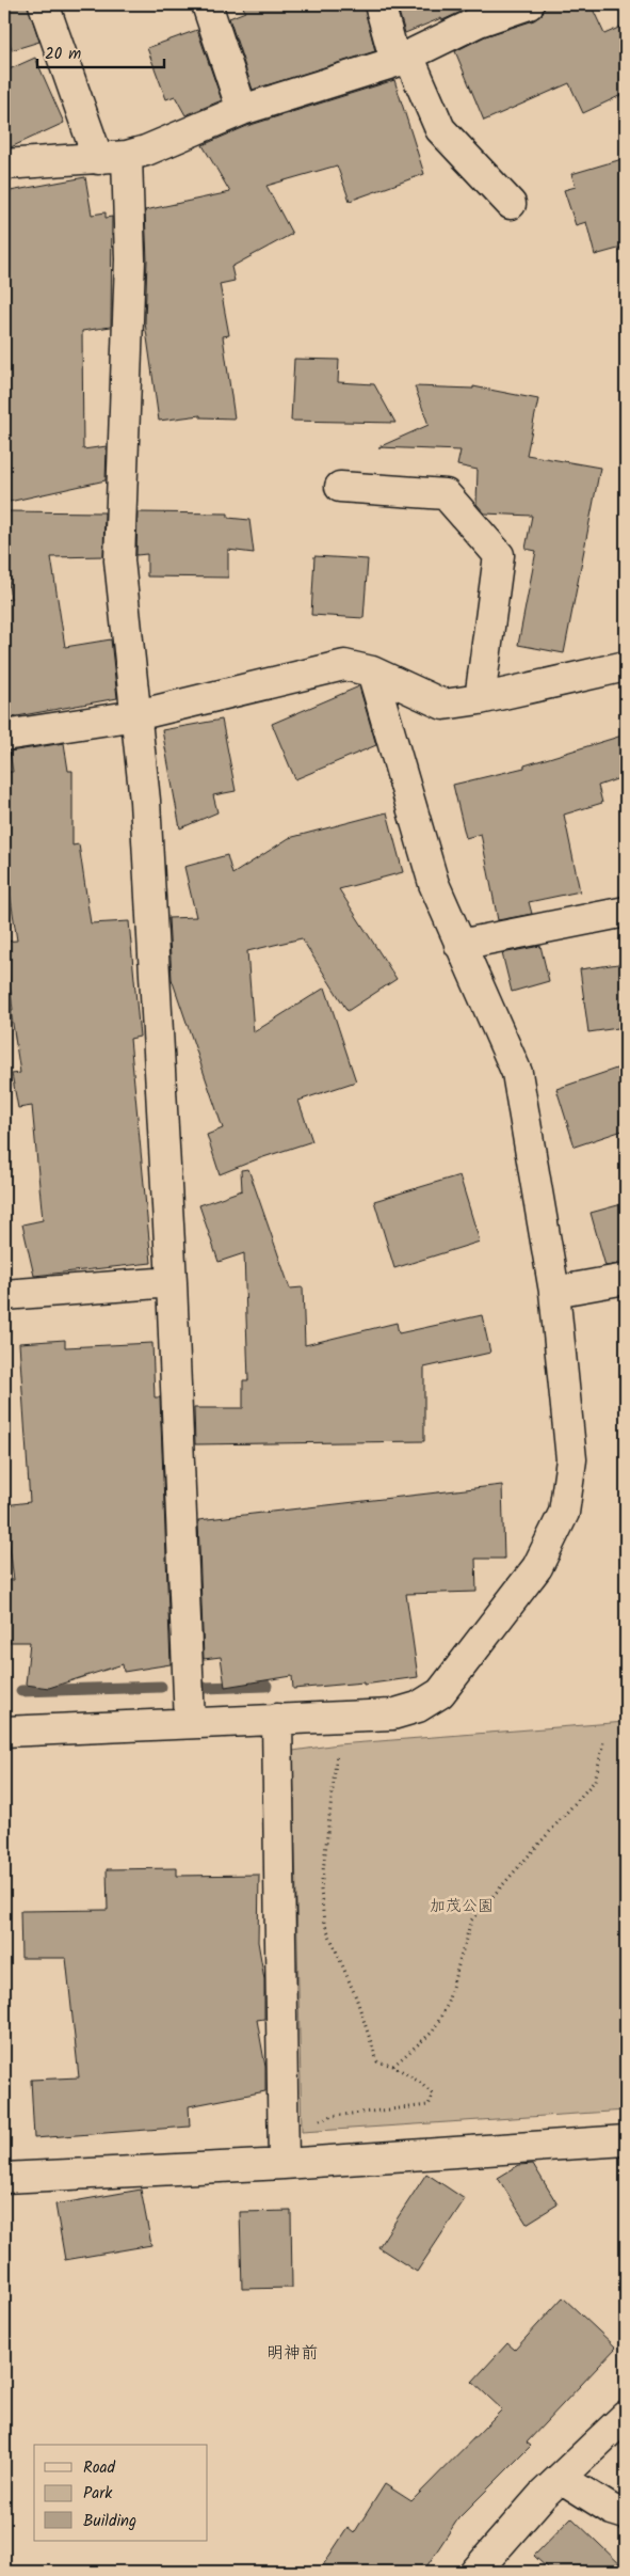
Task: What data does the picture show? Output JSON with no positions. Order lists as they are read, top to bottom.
{
  "districts": ["明神前"],
  "parks": ["加茂公園"],
  "legend": ["Road", "Park", "Building"],
  "scale_bar": "20 m"
}
